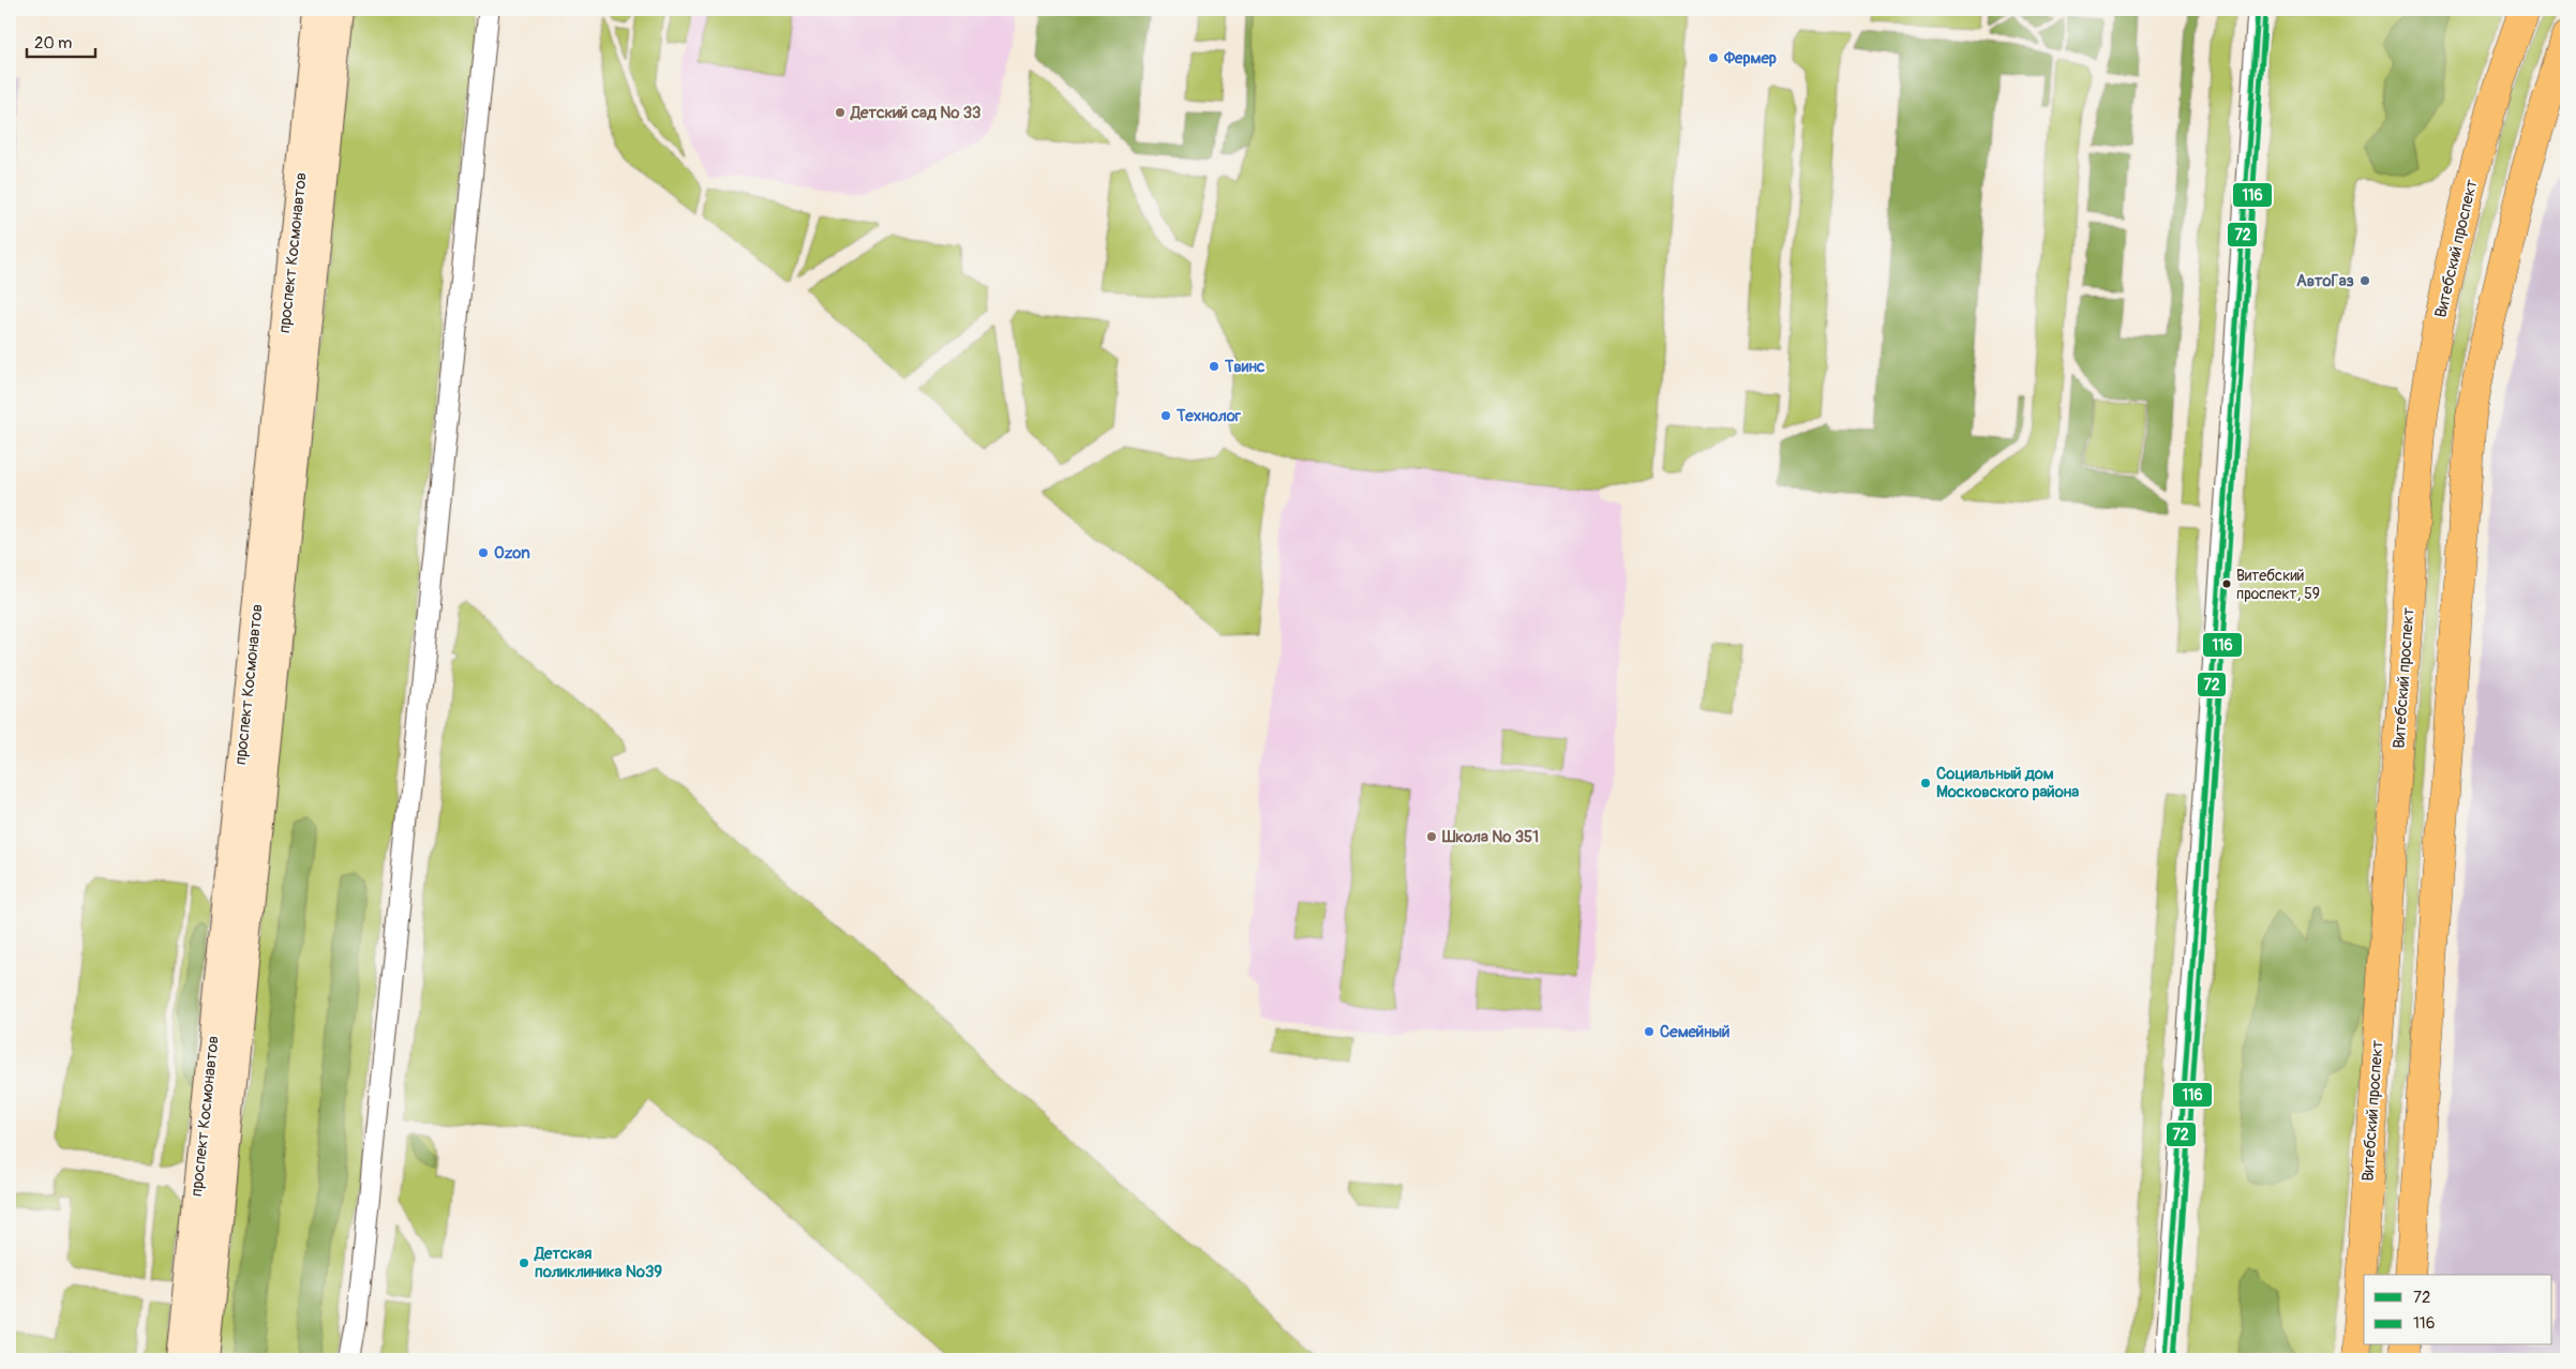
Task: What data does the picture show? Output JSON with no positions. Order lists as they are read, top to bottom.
{
  "streets": {
    "main road": ["Витебский проспект"],
    "street": ["проспект Космонавтов"]
  },
  "places": [
    "Фермер",
    "Детский сад № 33",
    "АвтоГаз",
    "Твинс",
    "Технолог",
    "Ozon",
    "Витебский проспект, 59",
    "Социальный дом Московского района",
    "Школа № 351",
    "Семейный",
    "Детская поликлиника №39"
  ],
  "lines": ["transit line 72", "transit line 116"],
  "legend": ["72", "116"],
  "scale_bar": "20 m"
}
